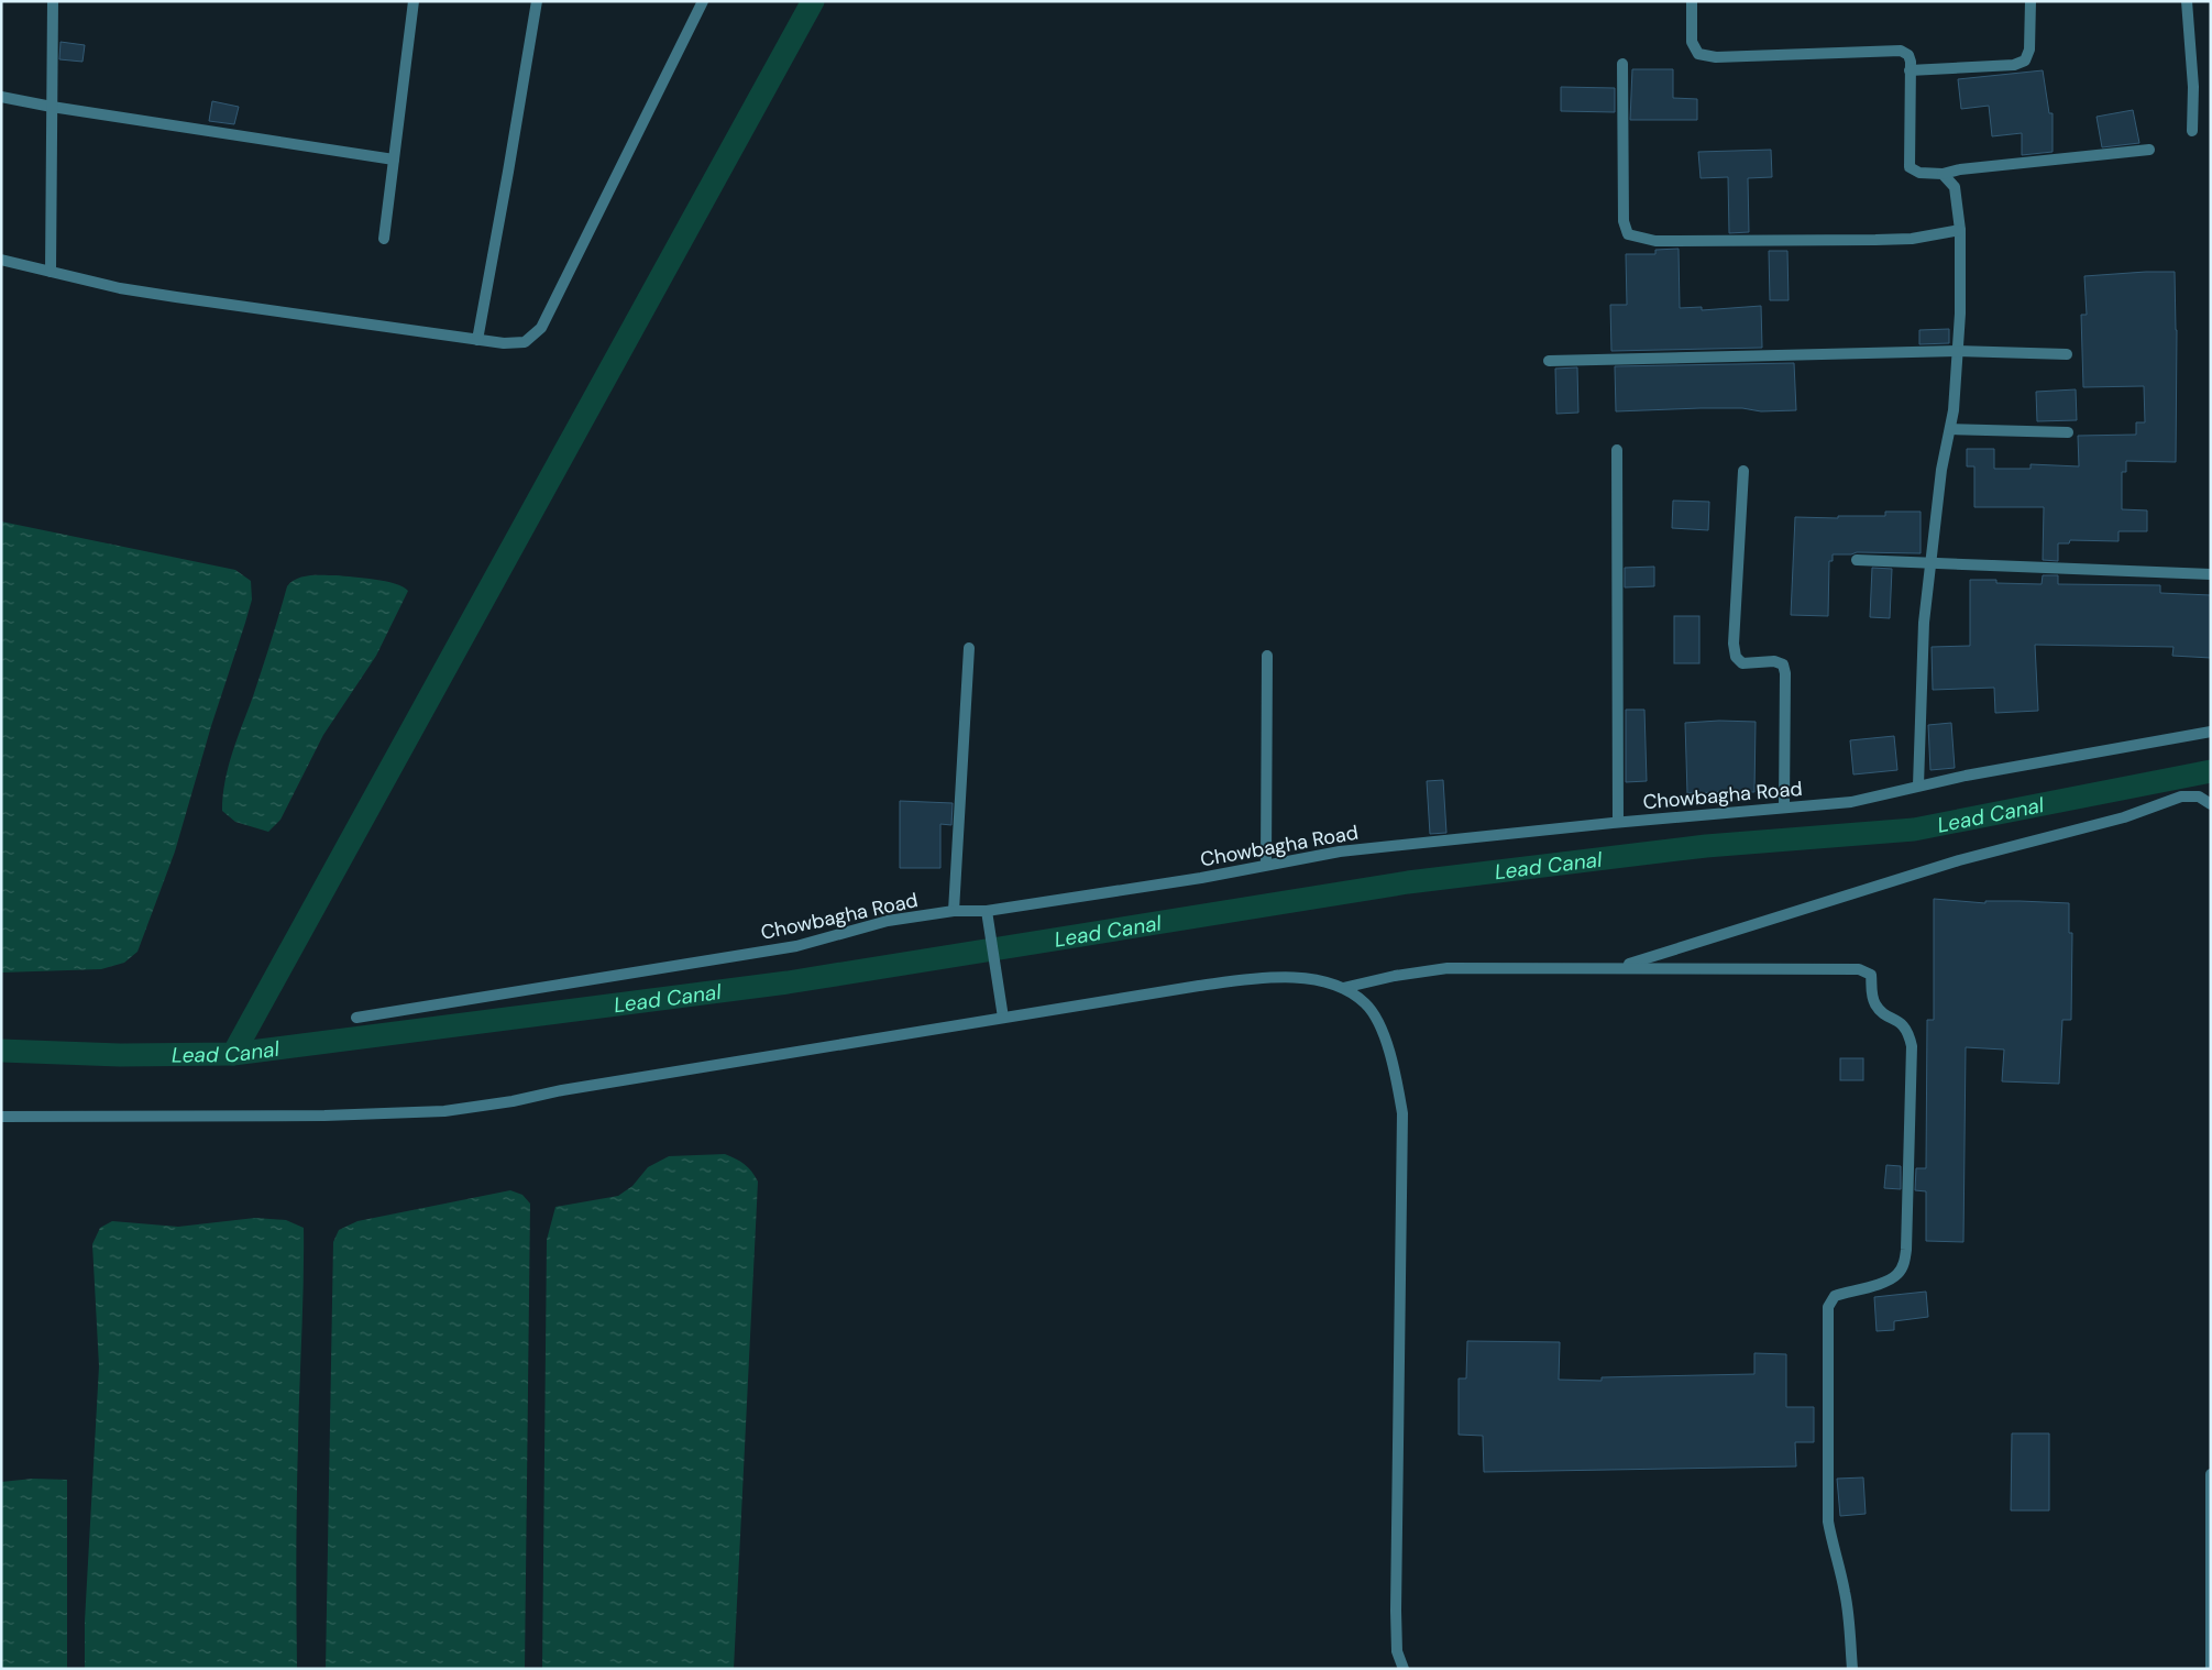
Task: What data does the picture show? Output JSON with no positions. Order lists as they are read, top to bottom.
{
  "streets": {
    "street": ["Chowbagha Road"]
  },
  "water": ["Lead Canal"]
}
